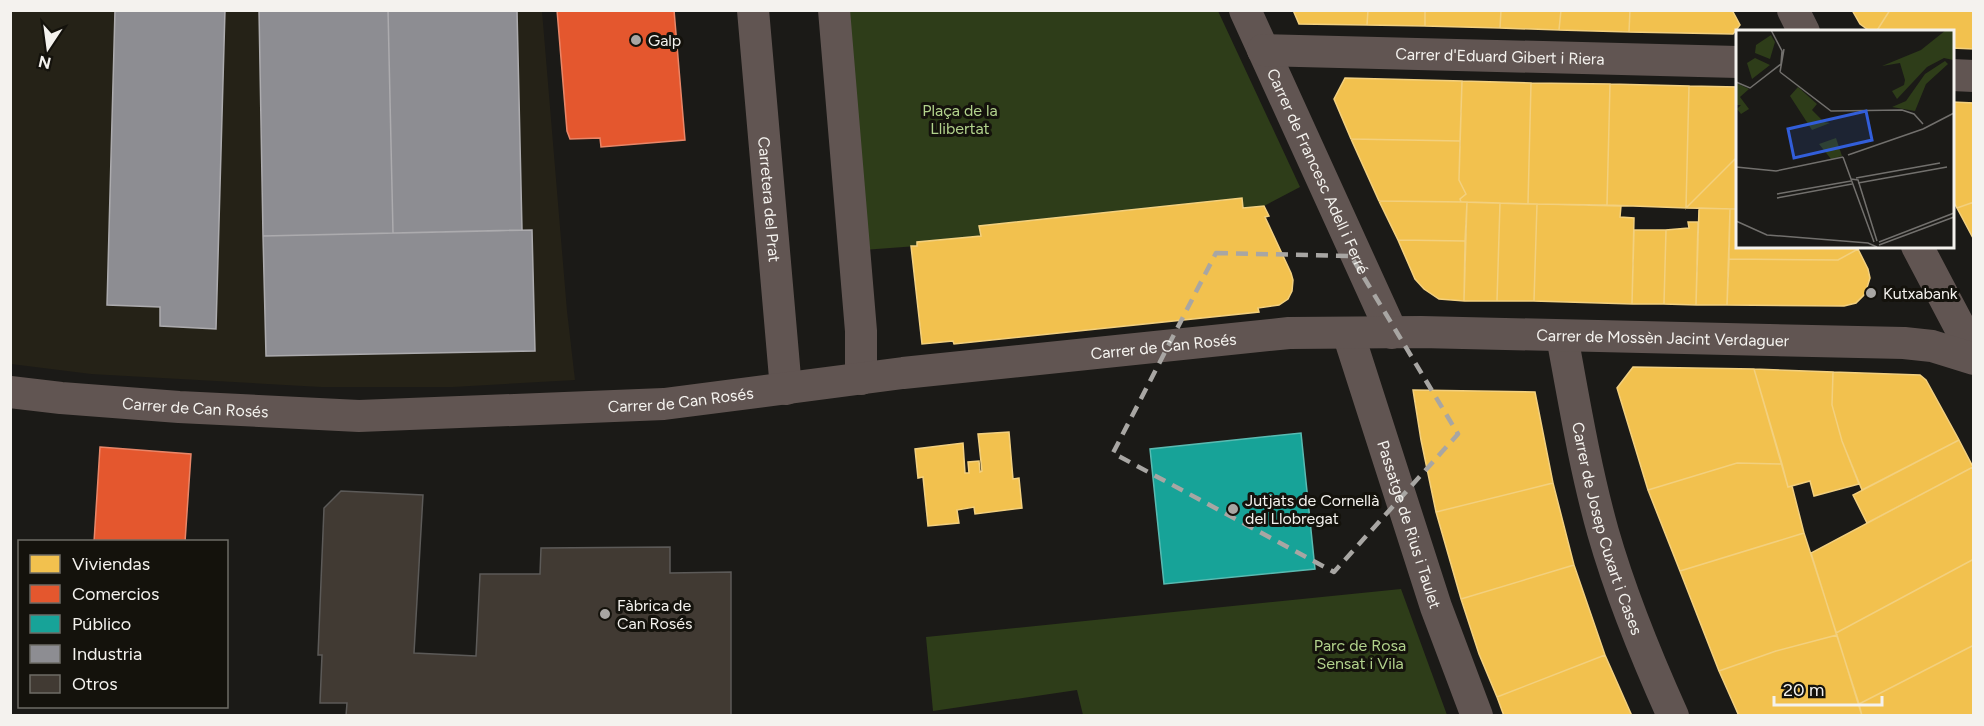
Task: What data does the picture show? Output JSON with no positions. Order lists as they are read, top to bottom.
{
  "streets": {
    "street": [
      "Carrer d'Eduard Gibert i Riera",
      "Carrer de Francesc Adell i Ferré",
      "Carretera del Prat",
      "Carrer de Mossèn Jacint Verdaguer",
      "Carrer de Can Rosés",
      "Passatge de Rius i Taulet",
      "Carrer de Josep Cuxart i Cases"
    ]
  },
  "crossings": [
    ["Carrer d'Eduard Gibert i Riera", "Carrer de Francesc Adell i Ferré"],
    ["Carrer de Francesc Adell i Ferré", "Carrer de Mossèn Jacint Verdaguer"],
    ["Carretera del Prat", "Carrer de Can Rosés"],
    ["Carrer de Mossèn Jacint Verdaguer", "Carrer de Can Rosés"],
    ["Carrer de Mossèn Jacint Verdaguer", "Passatge de Rius i Taulet"],
    ["Carrer de Mossèn Jacint Verdaguer", "Carrer de Josep Cuxart i Cases"],
    ["Carrer de Can Rosés", "Passatge de Rius i Taulet"]
  ],
  "parks": ["Plaça de la Llibertat", "Parc de Rosa Sensat i Vila"],
  "places": [
    "Galp",
    "Kutxabank",
    "Jutjats de Cornellà del Llobregat",
    "Fàbrica de Can Rosés"
  ],
  "legend": [
    "Viviendas",
    "Comercios",
    "Público",
    "Industria",
    "Otros"
  ],
  "scale_bar": "20 m",
  "north": "bottom"
}
